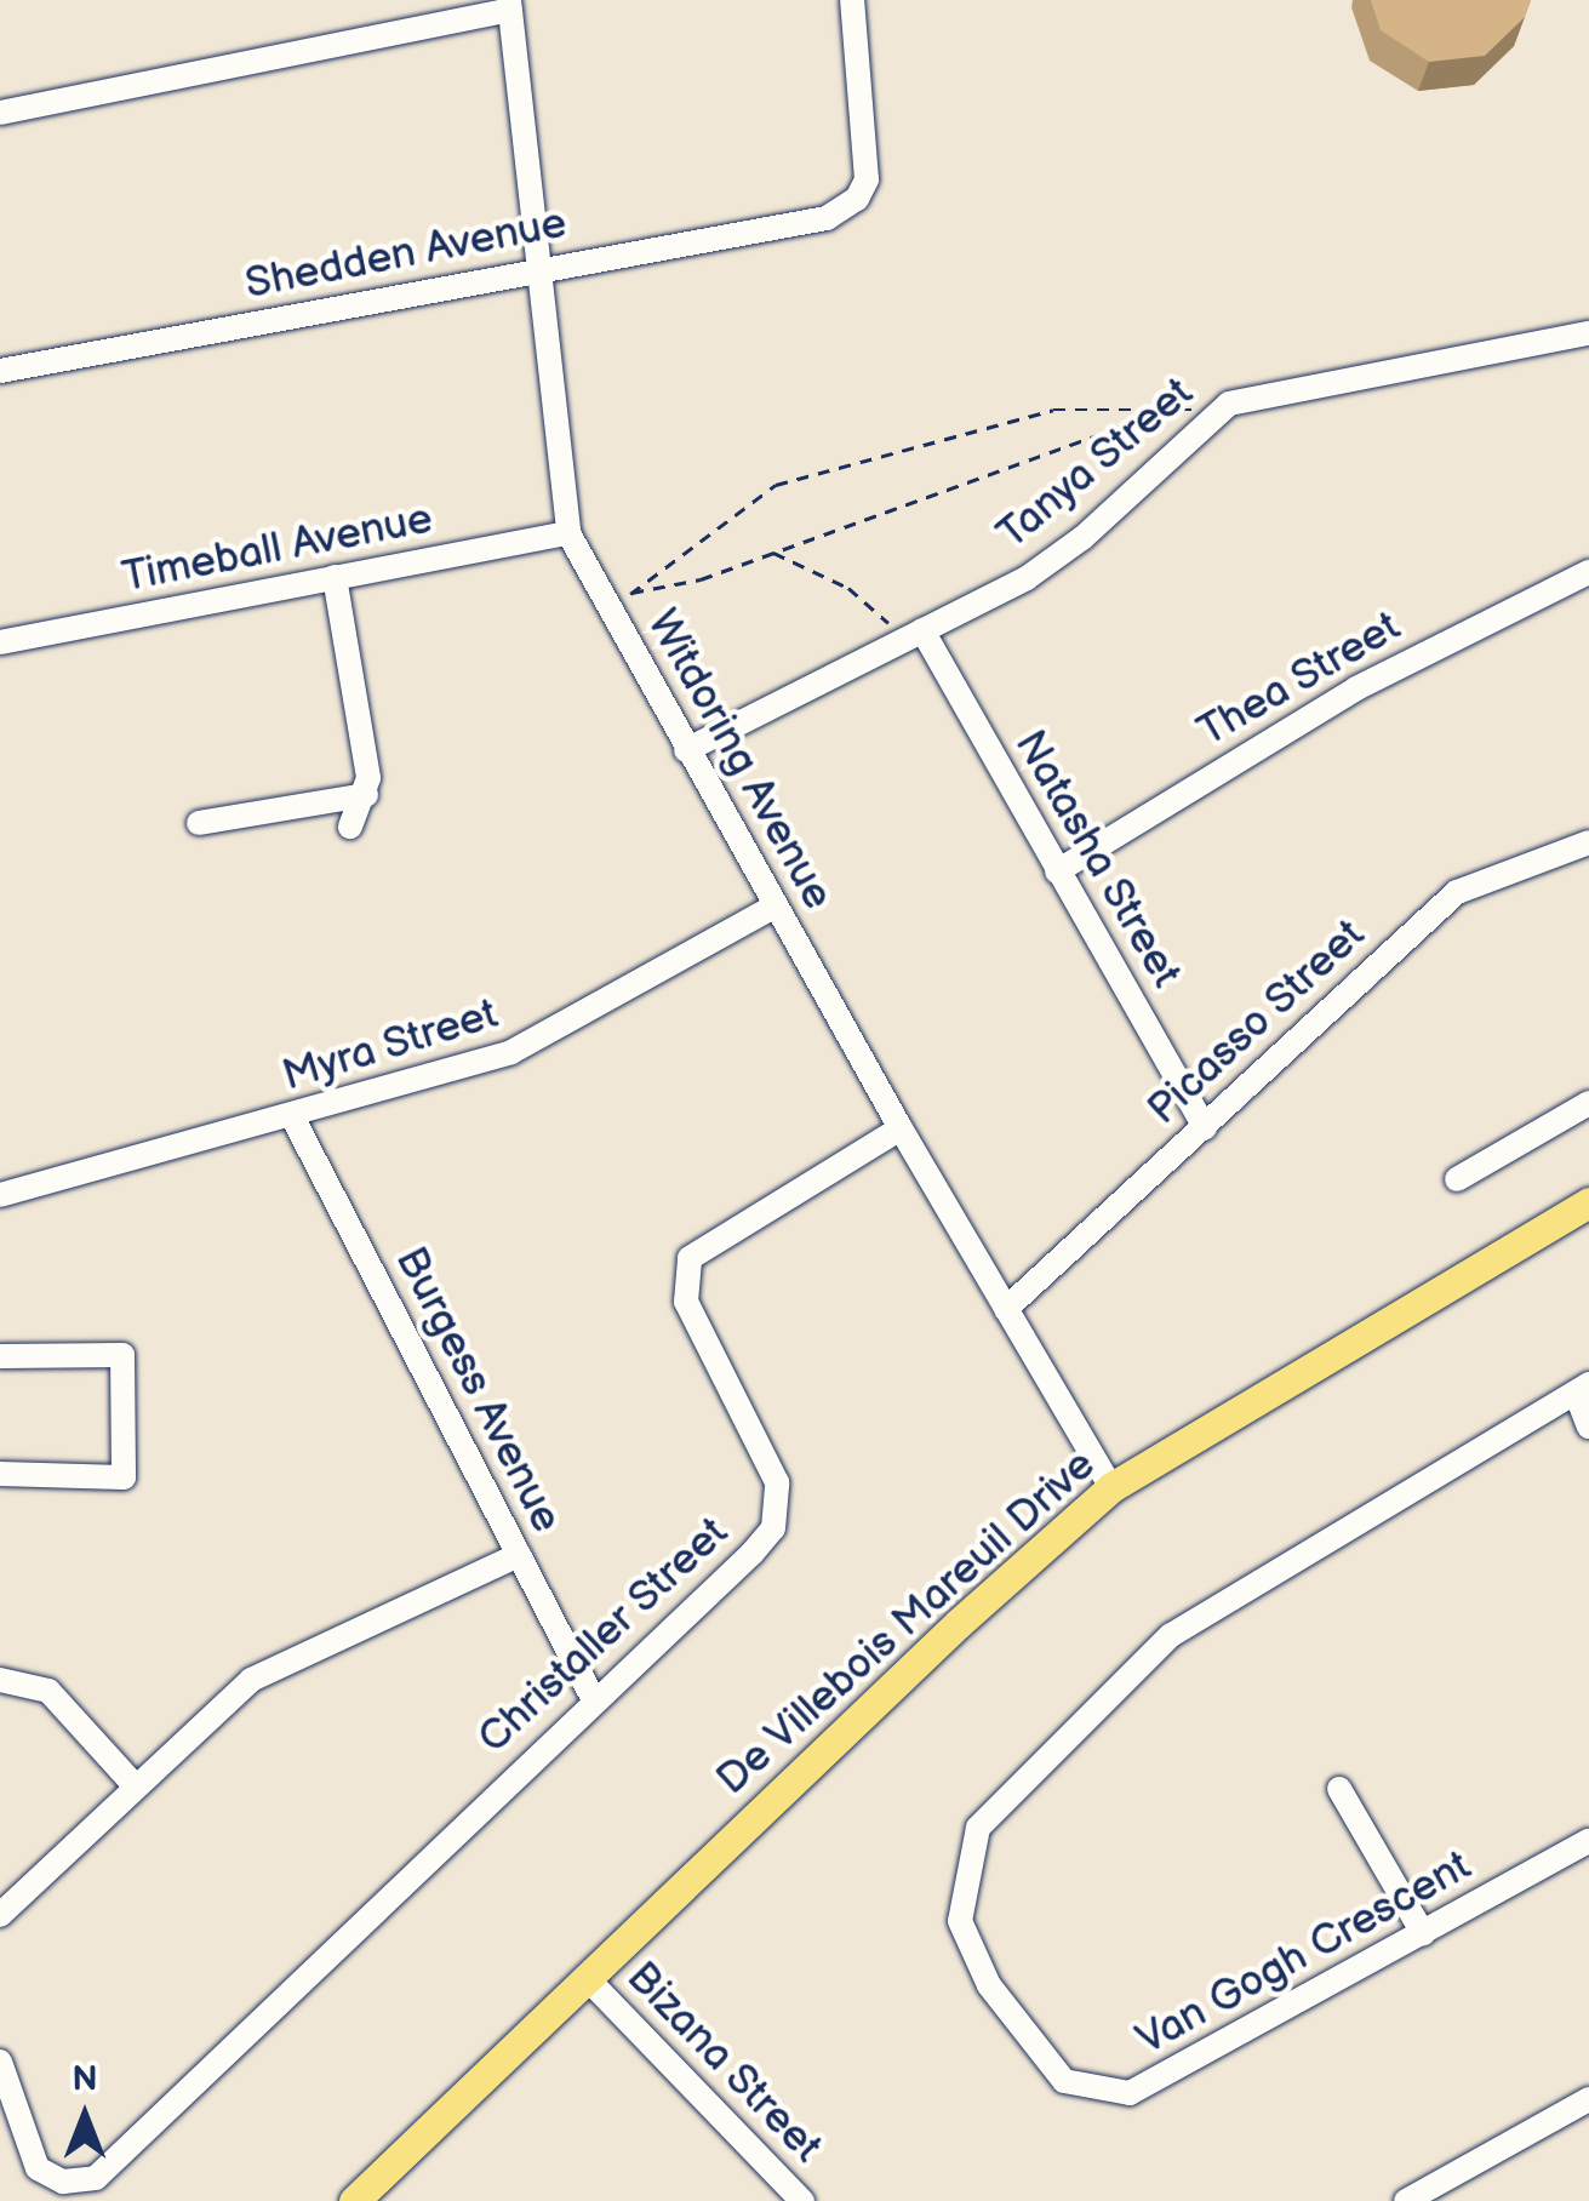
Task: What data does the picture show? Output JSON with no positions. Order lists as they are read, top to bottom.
{
  "streets": {
    "main road": ["De Villebois Mareuil Drive"],
    "street": [
      "Shedden Avenue",
      "Tanya Street",
      "Timeball Avenue",
      "Thea Street",
      "Witdoring Avenue",
      "Natasha Street",
      "Picasso Street",
      "Myra Street",
      "Burgess Avenue",
      "Christaller Street",
      "Van Gogh Crescent",
      "Bizana Street"
    ]
  },
  "crossings": [
    ["Shedden Avenue", "Witdoring Avenue"],
    ["Tanya Street", "Witdoring Avenue"],
    ["Tanya Street", "Natasha Street"],
    ["Timeball Avenue", "Witdoring Avenue"],
    ["Thea Street", "Natasha Street"],
    ["Witdoring Avenue", "Picasso Street"],
    ["Witdoring Avenue", "Myra Street"],
    ["Witdoring Avenue", "De Villebois Mareuil Drive"],
    ["Witdoring Avenue", "Christaller Street"],
    ["Natasha Street", "Picasso Street"],
    ["Myra Street", "Burgess Avenue"],
    ["Burgess Avenue", "Christaller Street"],
    ["De Villebois Mareuil Drive", "Bizana Street"]
  ],
  "north": "top"
}
